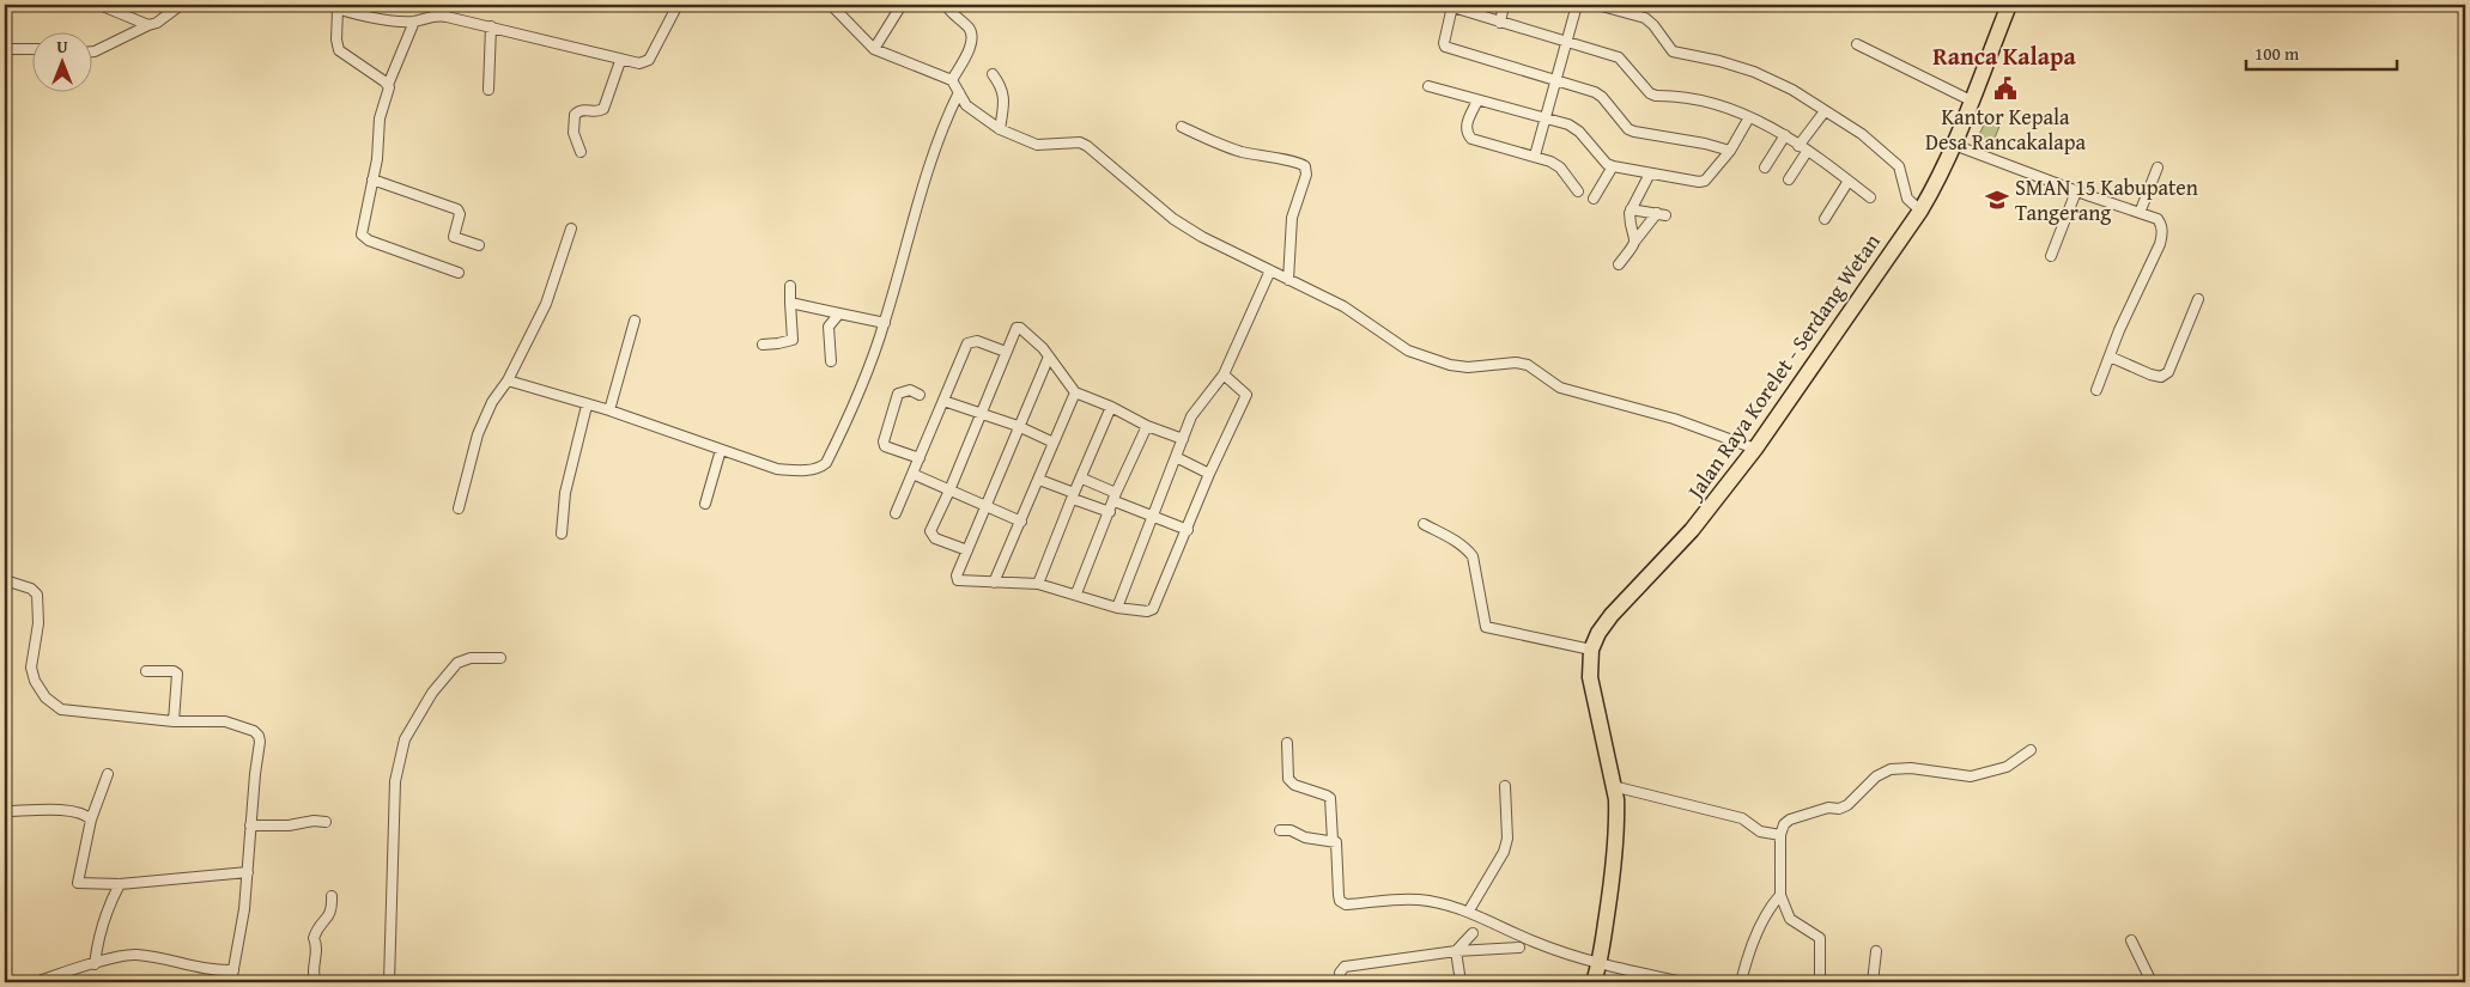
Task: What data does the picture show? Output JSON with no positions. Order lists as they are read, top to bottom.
{
  "streets": {
    "main road": ["Jalan Raya Korelet - Serdang Wetan"]
  },
  "districts": ["Ranca Kalapa"],
  "places": {
    "public building": ["Kantor Kepala Desa Rancakalapa"],
    "school or university": ["SMAN 15 Kabupaten Tangerang"]
  },
  "scale_bar": "100 m",
  "north": "top"
}
